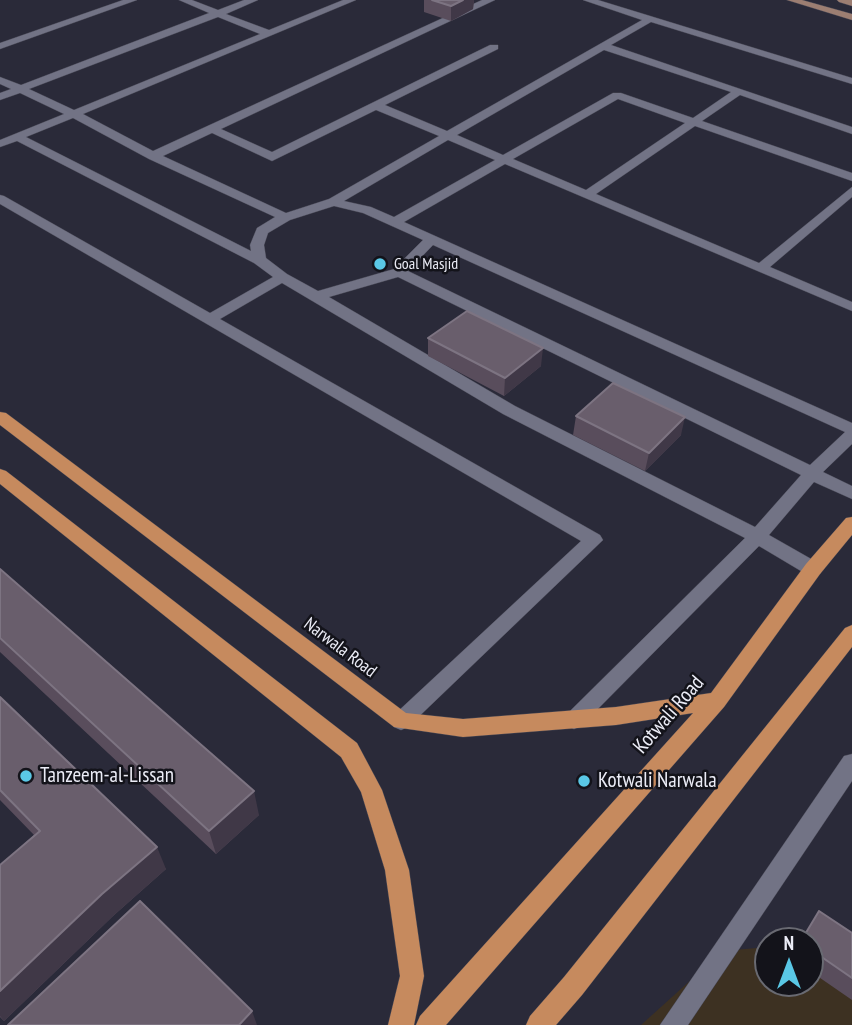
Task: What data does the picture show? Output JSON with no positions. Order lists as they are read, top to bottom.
{
  "streets": {
    "main road": ["Narwala Road", "Kotwali Road"]
  },
  "places": ["Goal Masjid", "Tanzeem-al-Lissan", "Kotwali Narwala"],
  "north": "top"
}
